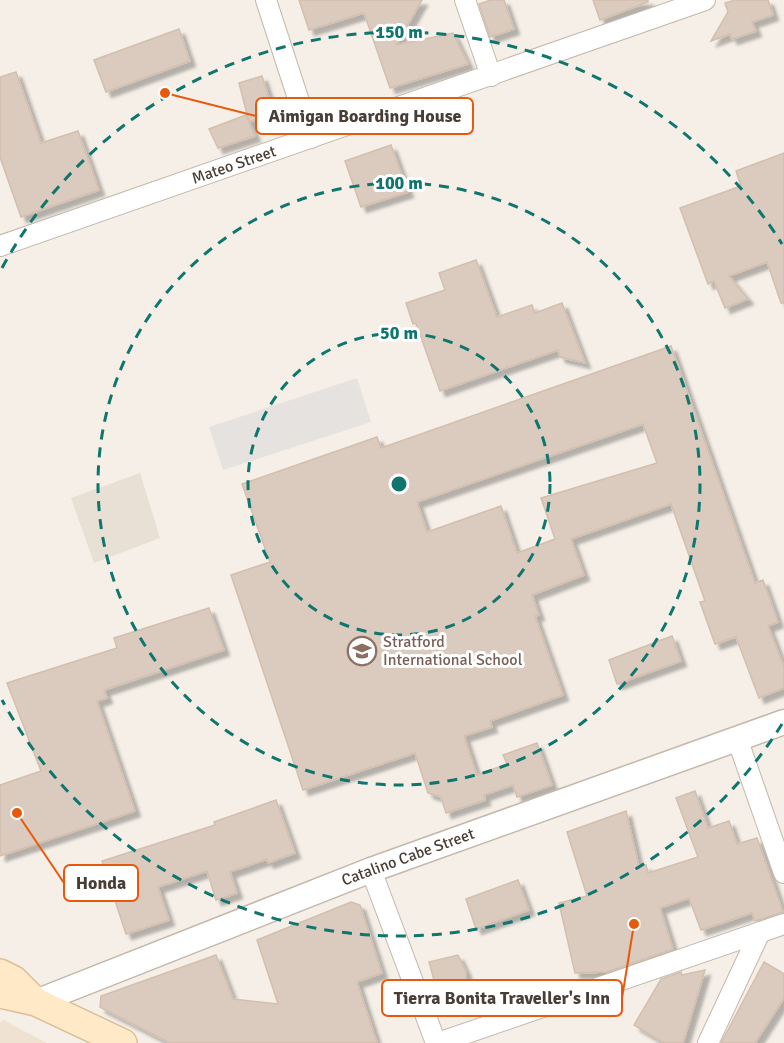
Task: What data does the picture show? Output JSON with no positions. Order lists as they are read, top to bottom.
{
  "streets": {
    "street": ["Mateo Street", "Catalino Cabe Street"]
  },
  "places": {
    "other": ["Aimigan Boarding House", "Honda", "Tierra Bonita Traveller's Inn"],
    "school or university": ["Stratford International School"]
  },
  "rings": ["150 m", "100 m", "50 m"]
}
